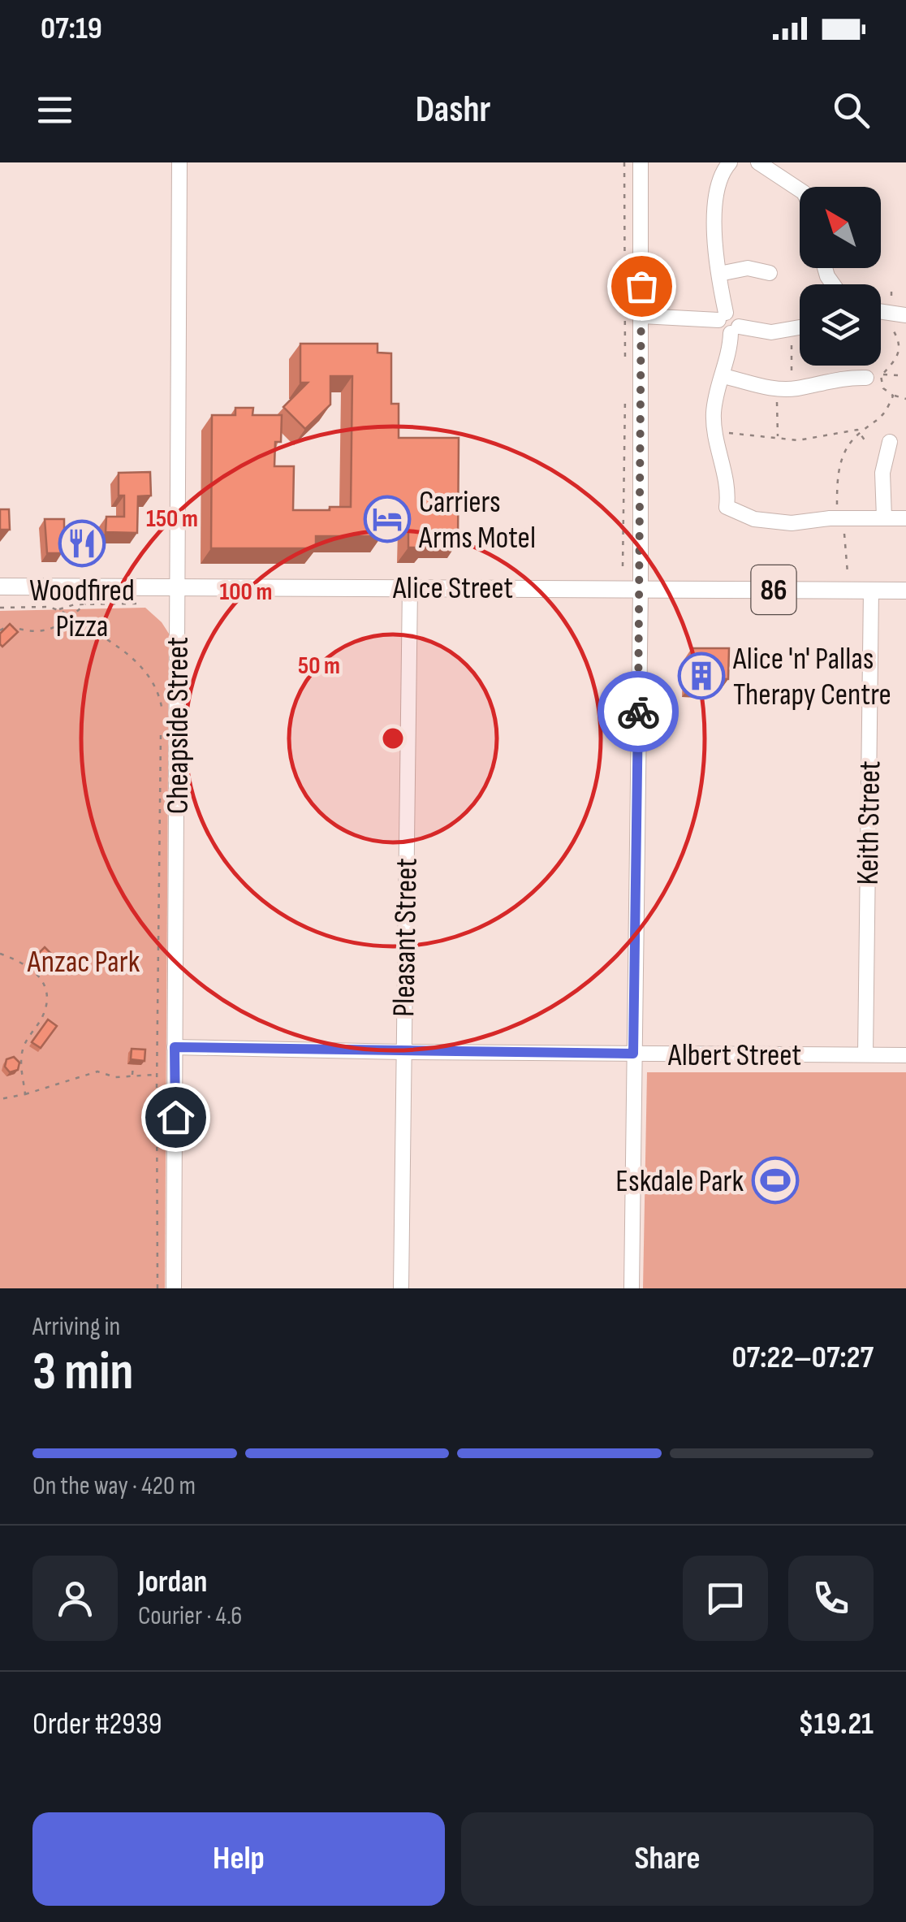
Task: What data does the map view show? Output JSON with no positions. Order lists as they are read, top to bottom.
{
  "streets": {
    "main road": ["Alice Street", "86"],
    "street": [
      "Cheapside Street",
      "Keith Street",
      "Pleasant Street",
      "Albert Street"
    ]
  },
  "crossings": [
    ["Alice Street", "Cheapside Street"],
    ["Alice Street", "Keith Street"],
    ["Alice Street", "Pleasant Street"],
    ["Cheapside Street", "Albert Street"],
    ["Keith Street", "Albert Street"],
    ["Pleasant Street", "Albert Street"]
  ],
  "parks": ["Anzac Park"],
  "places": {
    "hotel": ["Carriers Arms Motel"],
    "restaurant": ["Woodfired Pizza"],
    "building": ["Alice 'n' Pallas Therapy Centre"],
    "sports": ["Eskdale Park"]
  },
  "north": "top left",
  "page": {
    "status": "07:19",
    "header": "Dashr",
    "heading": ["3 min", "Arriving in", "07:22–07:27"],
    "panel": [
      "Jordan",
      "Courier · 4.6",
      "Order #2939",
      "$19.21"
    ],
    "bar": "On the way · 420 m",
    "buttons": ["Help", "Share"]
  },
  "rings": ["150 m", "100 m", "50 m"]
}
